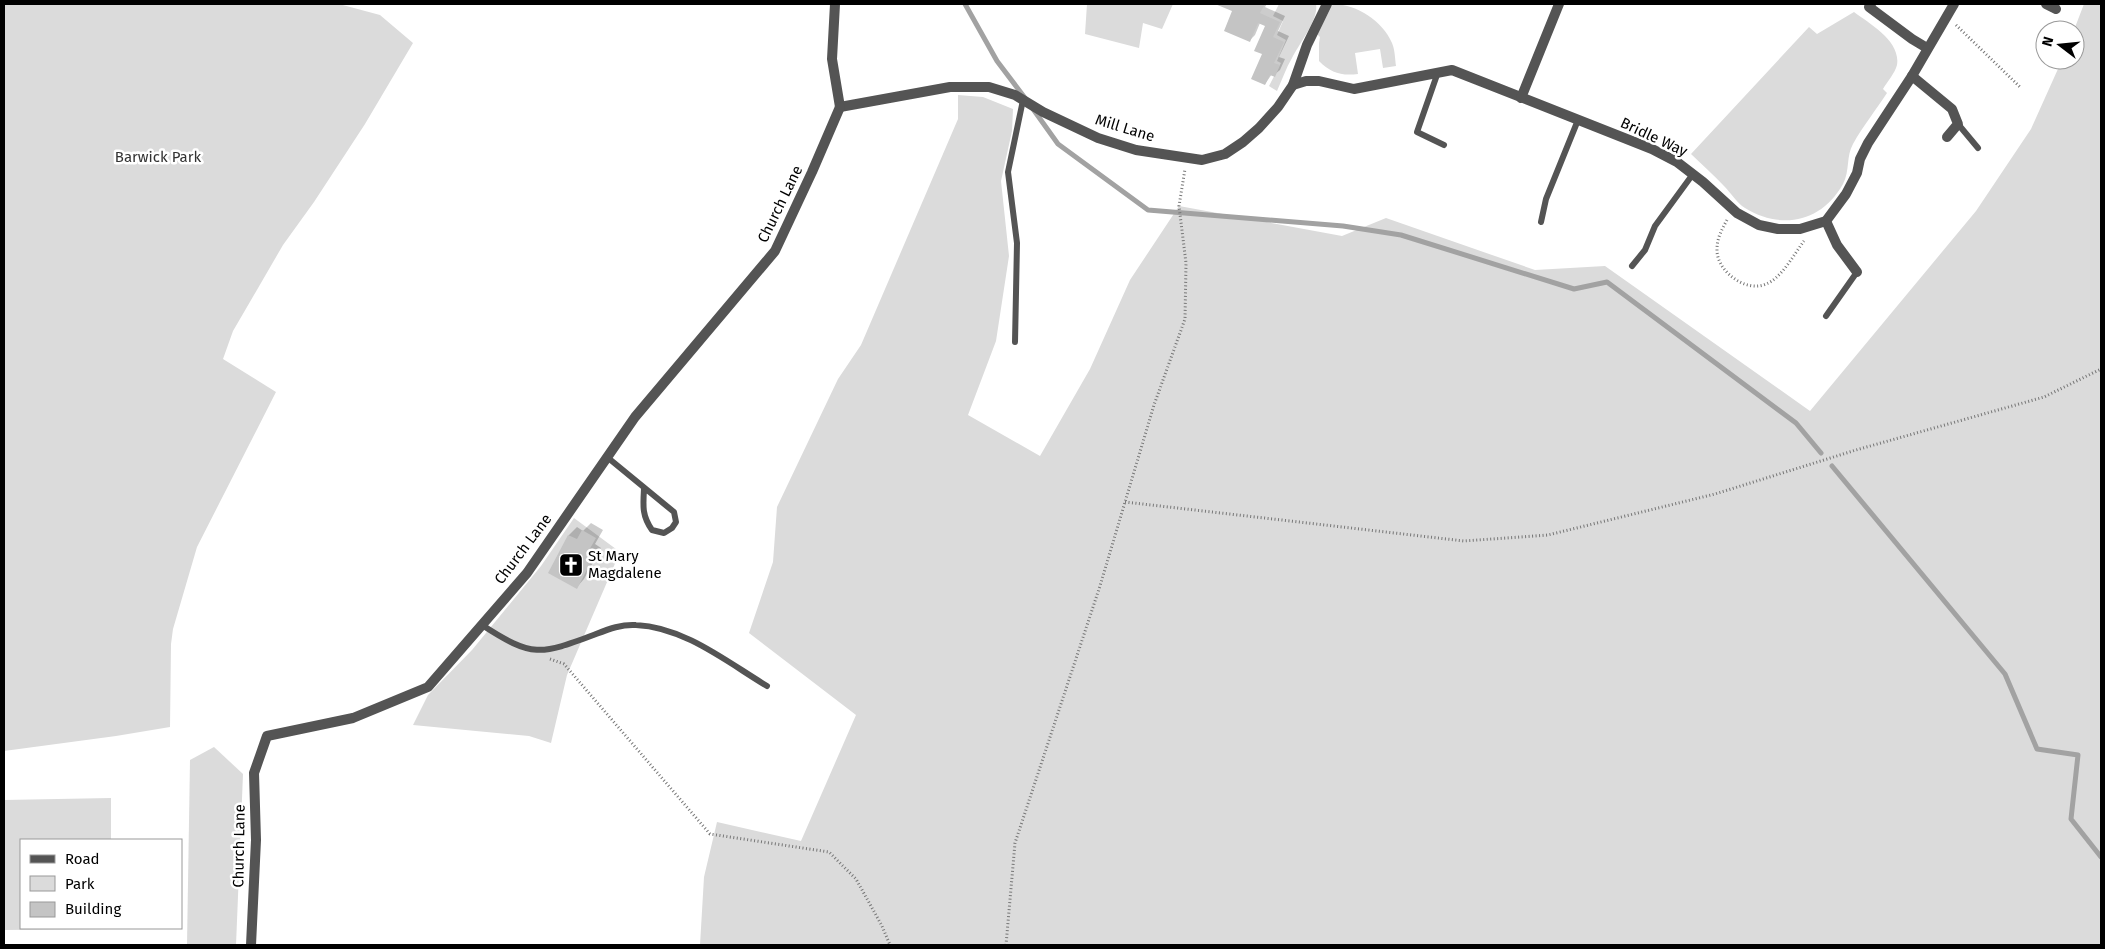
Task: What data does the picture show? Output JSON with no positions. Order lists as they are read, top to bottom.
{
  "streets": {
    "street": ["Mill Lane", "Bridle Way", "Church Lane"]
  },
  "crossings": [
    ["Mill Lane", "Bridle Way"],
    ["Mill Lane", "Church Lane"]
  ],
  "parks": ["Barwick Park"],
  "places": {
    "church": ["St Mary Magdalene"]
  },
  "legend": ["Road", "Park", "Building"],
  "north": "left"
}
